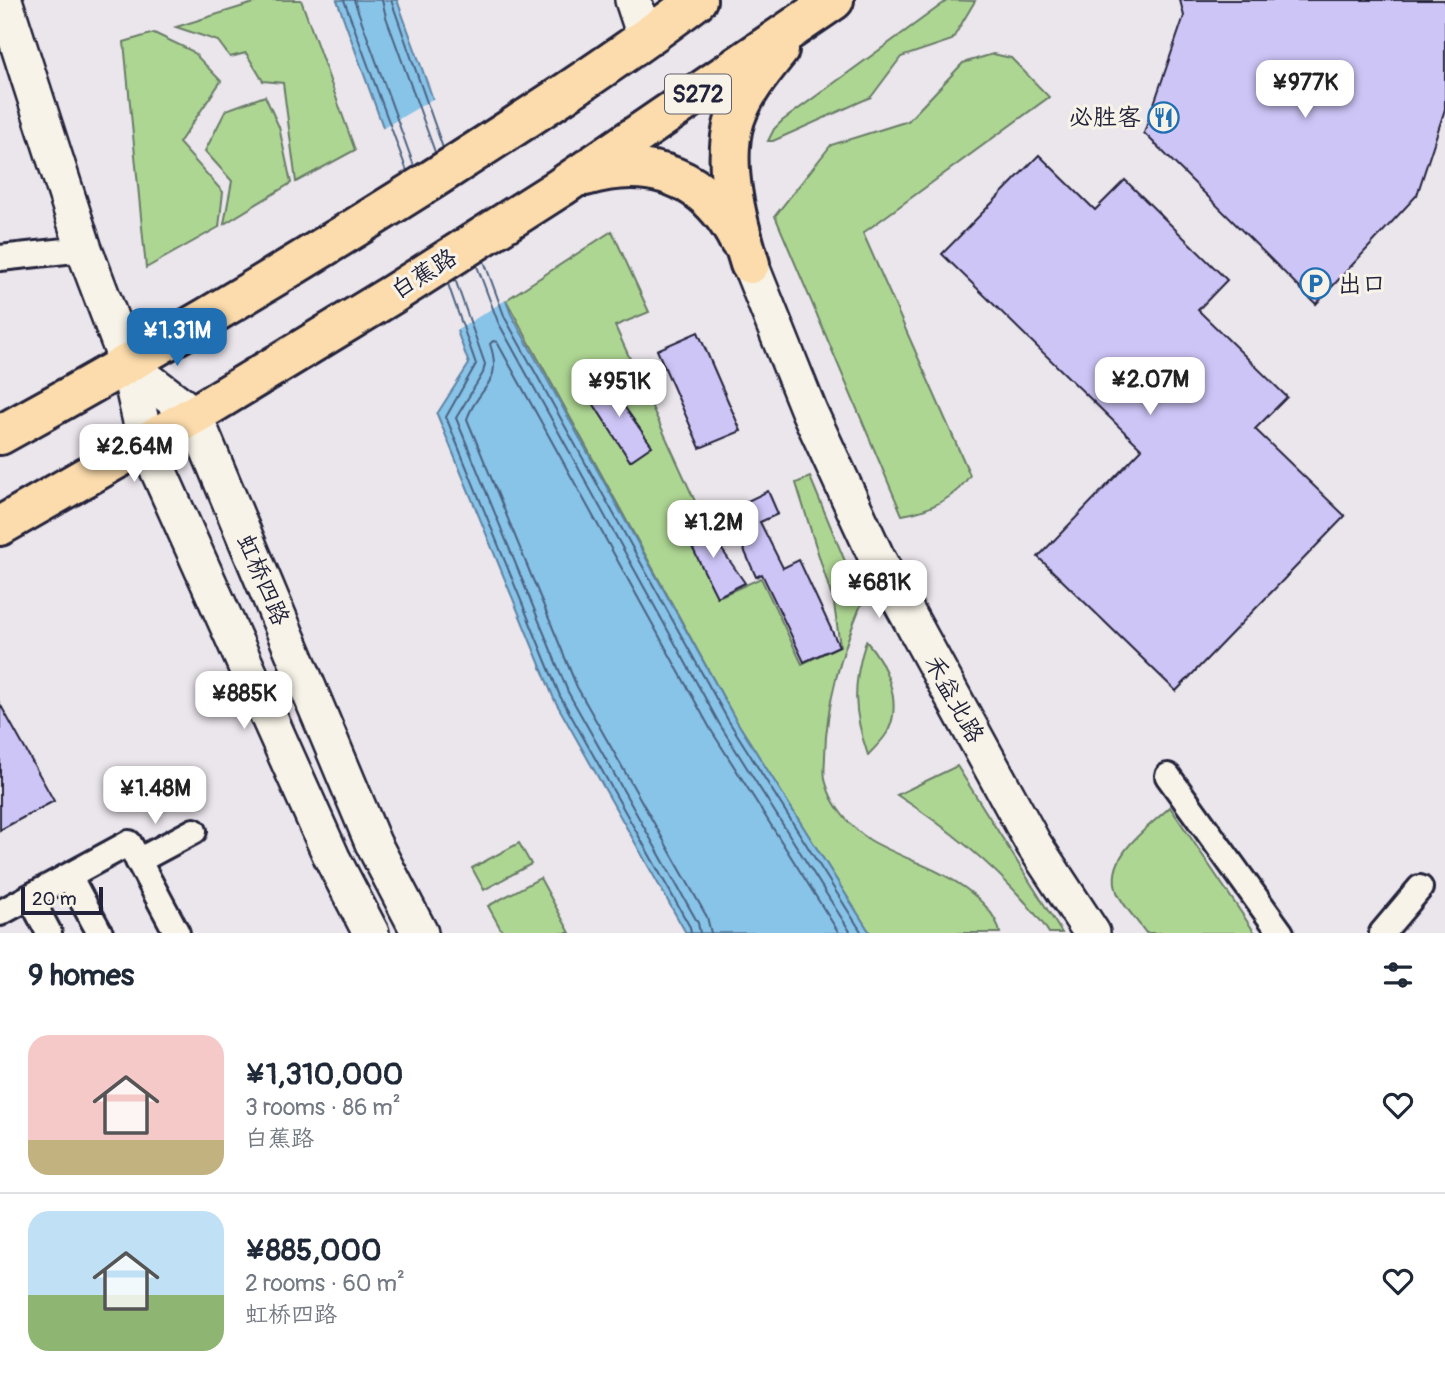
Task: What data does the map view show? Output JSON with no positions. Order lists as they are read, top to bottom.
{
  "streets": {
    "main road": ["S272", "白蕉路"],
    "street": ["虹桥四路", "禾益北路"]
  },
  "crossings": [
    ["白蕉路", "虹桥四路"]
  ],
  "places": {
    "restaurant": ["必胜客"],
    "parking": ["出口"]
  },
  "scale_bar": "20 m",
  "page": {
    "price": [
      "¥977K",
      "¥1.31M",
      "¥2.07M",
      "¥951K",
      "¥2.64M",
      "¥1.2M",
      "¥681K",
      "¥885K",
      "¥1.48M"
    ],
    "scale": "20 m",
    "heading": "9 homes",
    "list": [
      {
        "name": "¥1,310,000",
        "note": "3 rooms · 86 m² · 白蕉路"
      },
      {
        "name": "¥885,000",
        "note": "2 rooms · 60 m² · 虹桥四路"
      }
    ]
  }
}
